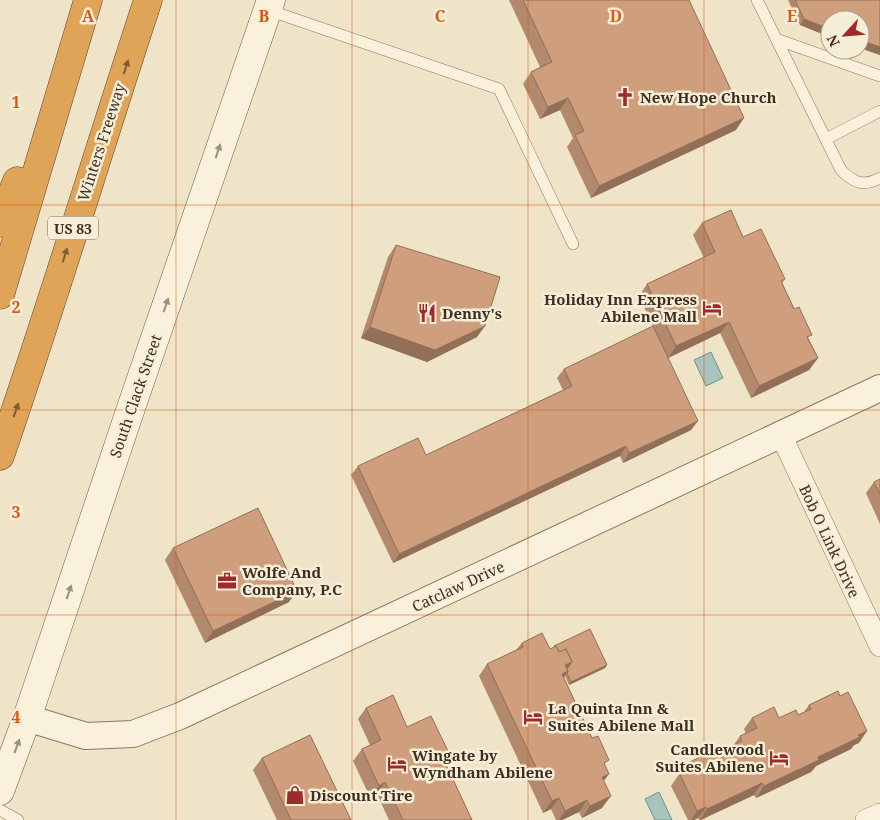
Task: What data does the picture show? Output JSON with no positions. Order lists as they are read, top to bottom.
{
  "streets": {
    "highway": ["Winters Freeway", "US 83"],
    "main road": ["South Clack Street"],
    "street": ["Bob O Link Drive", "Catclaw Drive"]
  },
  "crossings": [
    ["South Clack Street", "Catclaw Drive"],
    ["Bob O Link Drive", "Catclaw Drive"]
  ],
  "one_way": ["South Clack Street"],
  "places": {
    "church": ["New Hope Church"],
    "hotel": [
      "Holiday Inn Express Abilene Mall",
      "La Quinta Inn & Suites Abilene Mall",
      "Candlewood Suites Abilene",
      "Wingate by Wyndham Abilene"
    ],
    "restaurant": ["Denny's"],
    "office": ["Wolfe And Company, P.C"],
    "shop": ["Discount Tire"]
  },
  "north": "bottom left",
  "grid": {
    "columns": [
      "A",
      "B",
      "C",
      "D",
      "E"
    ],
    "rows": [
      "1",
      "2",
      "3",
      "4"
    ]
  }
}
